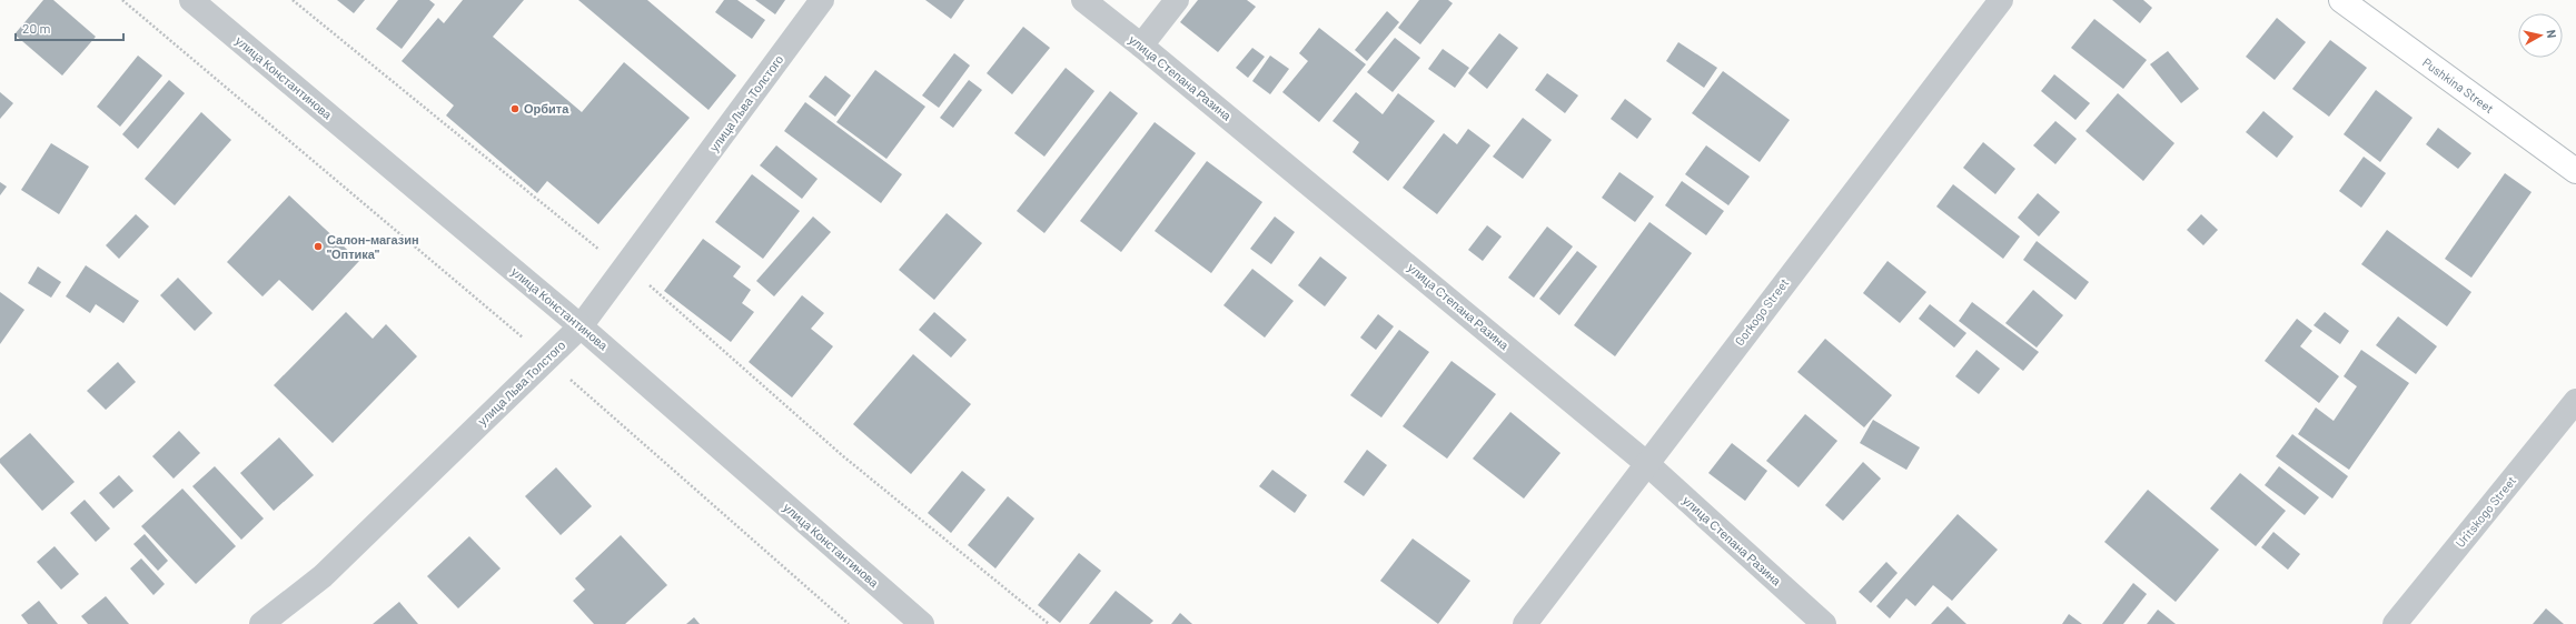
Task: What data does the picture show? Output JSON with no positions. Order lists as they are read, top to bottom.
{
  "streets": {
    "main road": ["Pushkina Street"],
    "street": [
      "улица Константинова",
      "улица Степана Разина",
      "улица Льва Толстого",
      "Gorkogo Street",
      "Uritskogo Street"
    ]
  },
  "crossings": [
    ["улица Константинова", "улица Льва Толстого"],
    ["улица Степана Разина", "Gorkogo Street"]
  ],
  "places": ["Орбита", "Салон-магазин \"Оптика\""],
  "scale_bar": "20 m",
  "north": "right"
}
